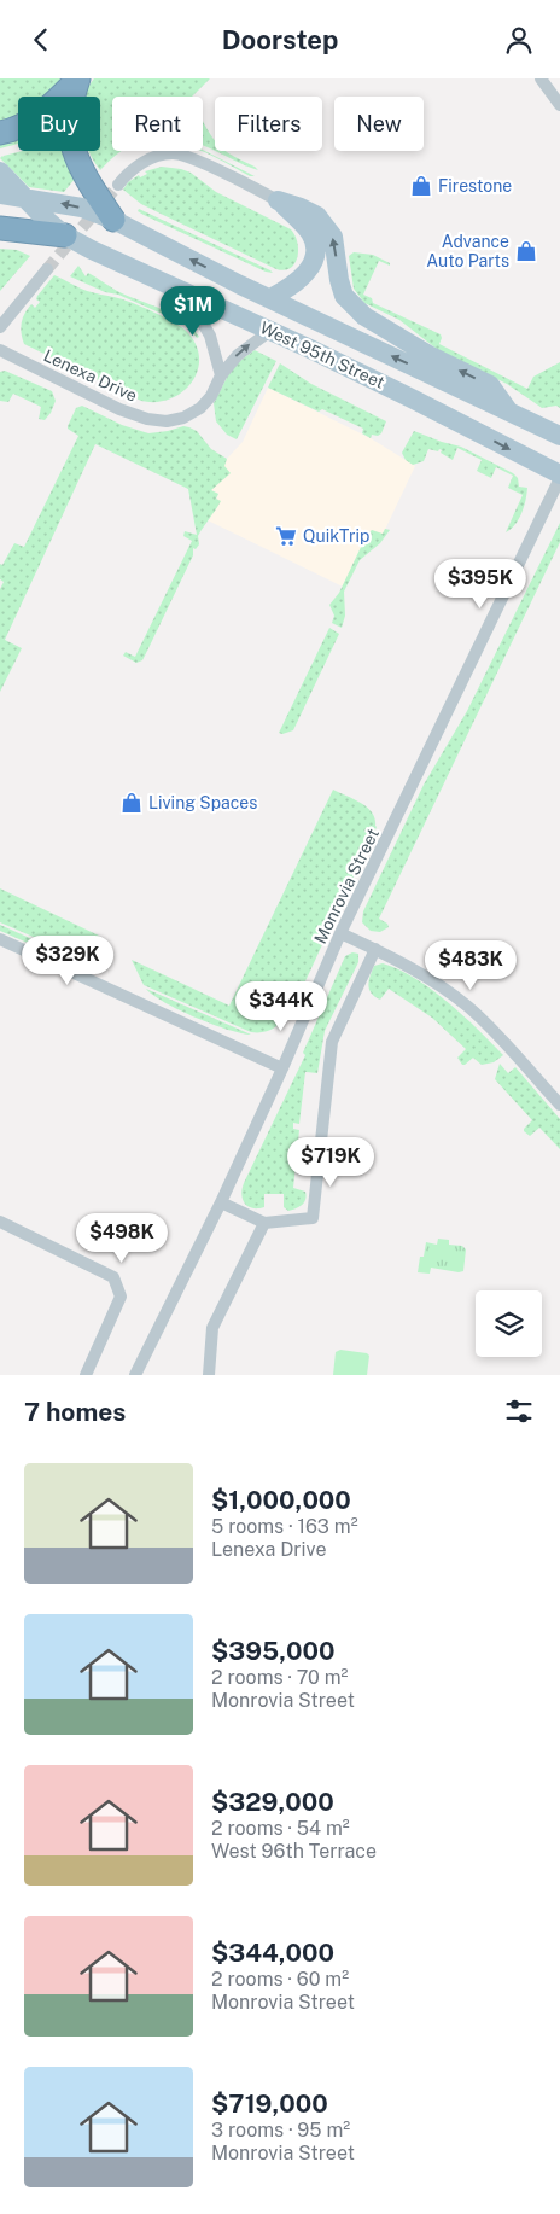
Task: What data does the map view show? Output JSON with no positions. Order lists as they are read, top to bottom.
{
  "streets": {
    "main road": ["West 95th Street"],
    "street": ["Lenexa Drive", "Monrovia Street"]
  },
  "crossings": [
    ["West 95th Street", "Lenexa Drive"],
    ["West 95th Street", "Monrovia Street"]
  ],
  "places": {
    "shop": ["Firestone", "Advance Auto Parts", "Living Spaces"],
    "supermarket": ["QuikTrip"]
  },
  "page": {
    "header": "Doorstep",
    "chip": [
      "Buy",
      "Rent",
      "Filters",
      "New"
    ],
    "price": [
      "$1M",
      "$395K",
      "$329K",
      "$483K",
      "$344K",
      "$719K",
      "$498K"
    ],
    "heading": "7 homes",
    "list": [
      {
        "name": "$1,000,000",
        "note": "5 rooms · 163 m² · Lenexa Drive"
      },
      {
        "name": "$395,000",
        "note": "2 rooms · 70 m² · Monrovia Street"
      },
      {
        "name": "$329,000",
        "note": "2 rooms · 54 m² · West 96th Terrace"
      },
      {
        "name": "$344,000",
        "note": "2 rooms · 60 m² · Monrovia Street"
      },
      {
        "name": "$719,000",
        "note": "3 rooms · 95 m² · Monrovia Street"
      }
    ]
  }
}
